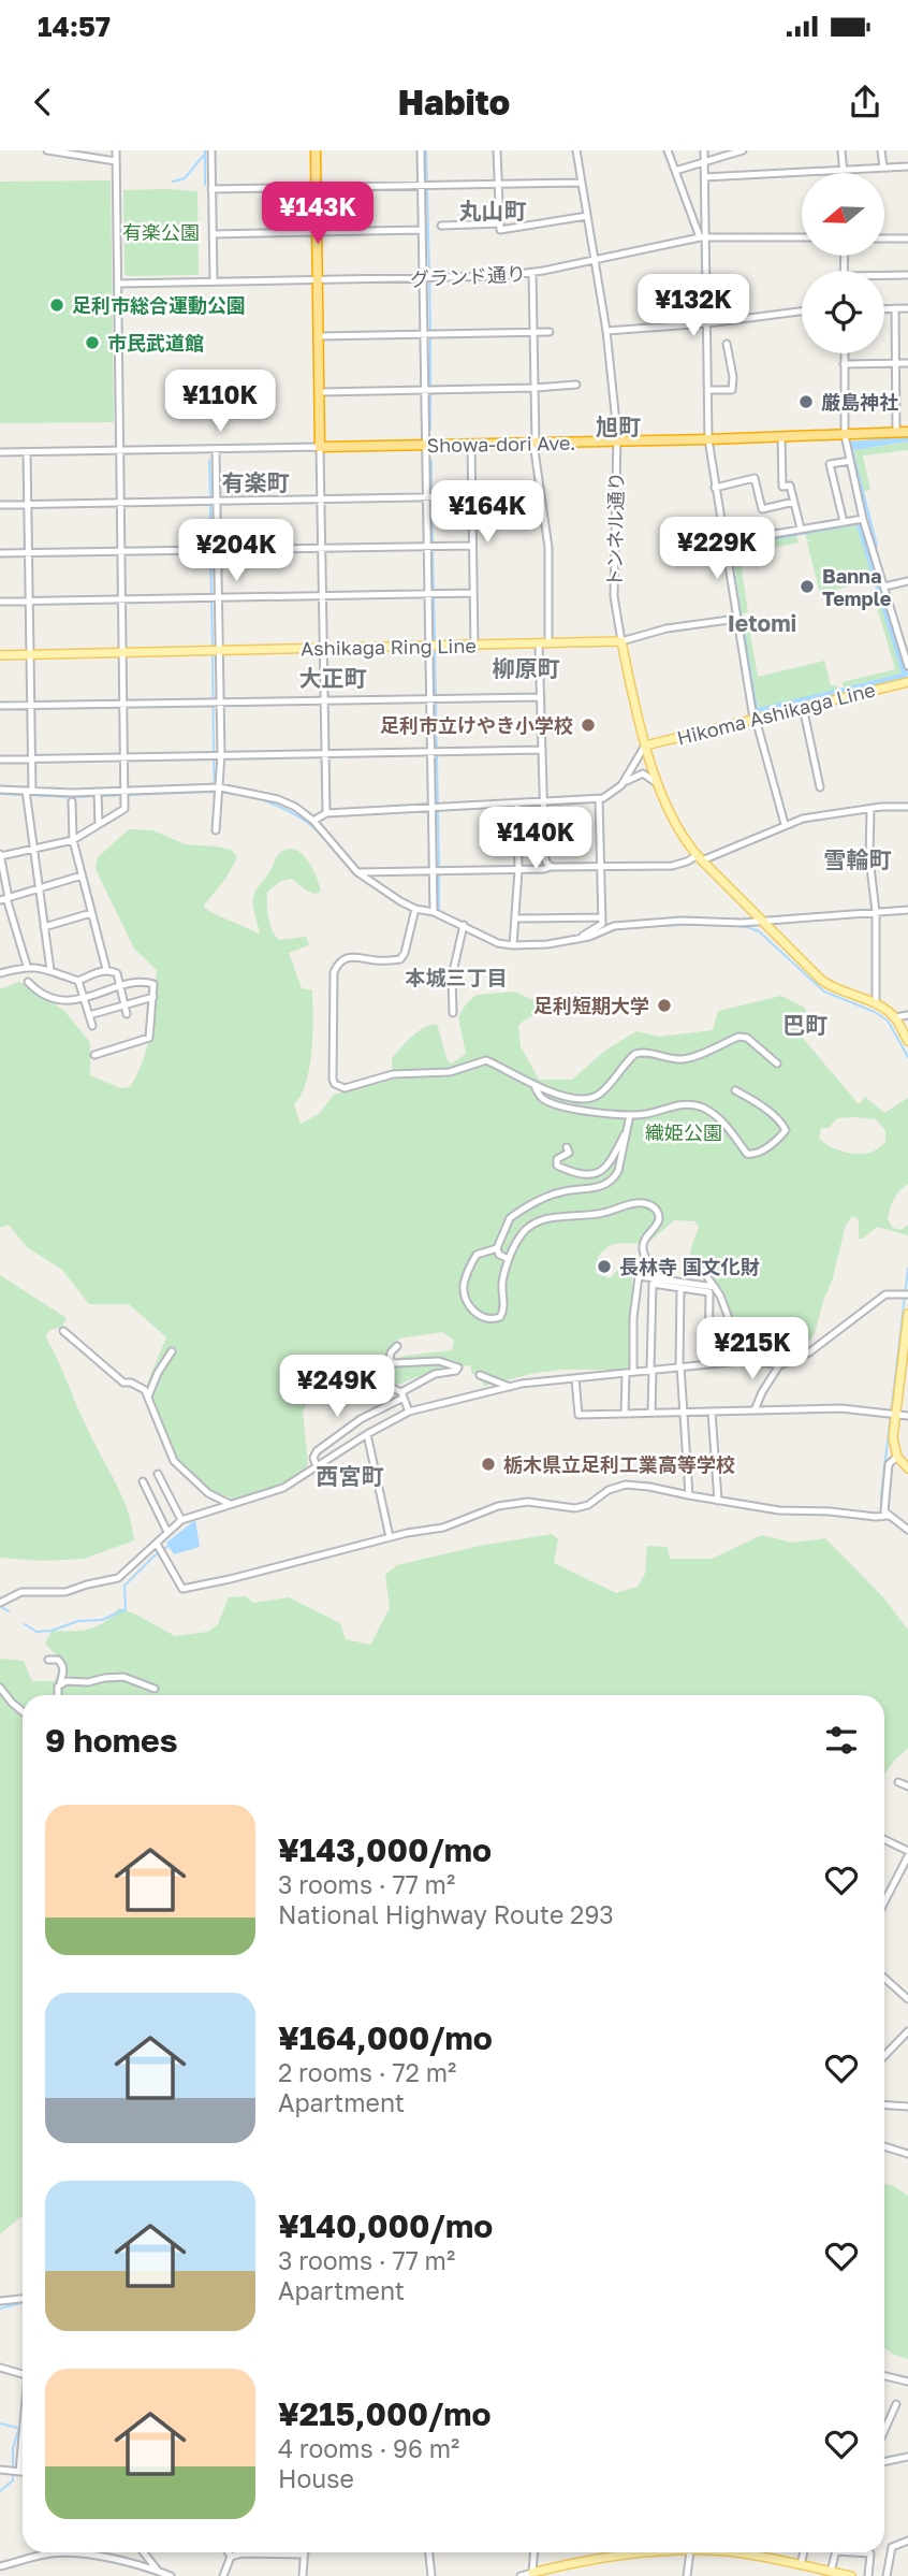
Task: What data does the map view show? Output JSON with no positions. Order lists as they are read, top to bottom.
{
  "streets": {
    "highway": ["Showa-dori Ave."],
    "main road": ["Ashikaga Ring Line", "Hikoma Ashikaga Line"],
    "street": ["グランド通り", "トンネル通り"]
  },
  "crossings": [
    ["グランド通り", "トンネル通り"],
    ["Showa-dori Ave.", "トンネル通り"],
    ["トンネル通り", "Ashikaga Ring Line"]
  ],
  "districts": [
    "丸山町",
    "旭町",
    "有楽町",
    "Ietomi",
    "柳原町",
    "大正町",
    "雪輪町",
    "本城三丁目",
    "巴町",
    "西宮町"
  ],
  "parks": ["有楽公園", "織姫公園"],
  "places": [
    "足利市総合運動公園",
    "市民武道館",
    "厳島神社",
    "Banna Temple",
    "足利市立けやき小学校",
    "足利短期大学",
    "長林寺 国文化財",
    "栃木県立足利工業高等学校"
  ],
  "north": "left",
  "page": {
    "status": "14:57",
    "header": "Habito",
    "price": [
      "¥143K",
      "¥132K",
      "¥110K",
      "¥164K",
      "¥229K",
      "¥204K",
      "¥140K",
      "¥215K",
      "¥249K"
    ],
    "heading": "9 homes",
    "list": [
      {
        "name": "¥143,000/mo",
        "note": "3 rooms · 77 m² · National Highway Route 293"
      },
      {
        "name": "¥164,000/mo",
        "note": "2 rooms · 72 m² · Apartment"
      },
      {
        "name": "¥140,000/mo",
        "note": "3 rooms · 77 m² · Apartment"
      },
      {
        "name": "¥215,000/mo",
        "note": "4 rooms · 96 m² · House"
      }
    ]
  }
}
